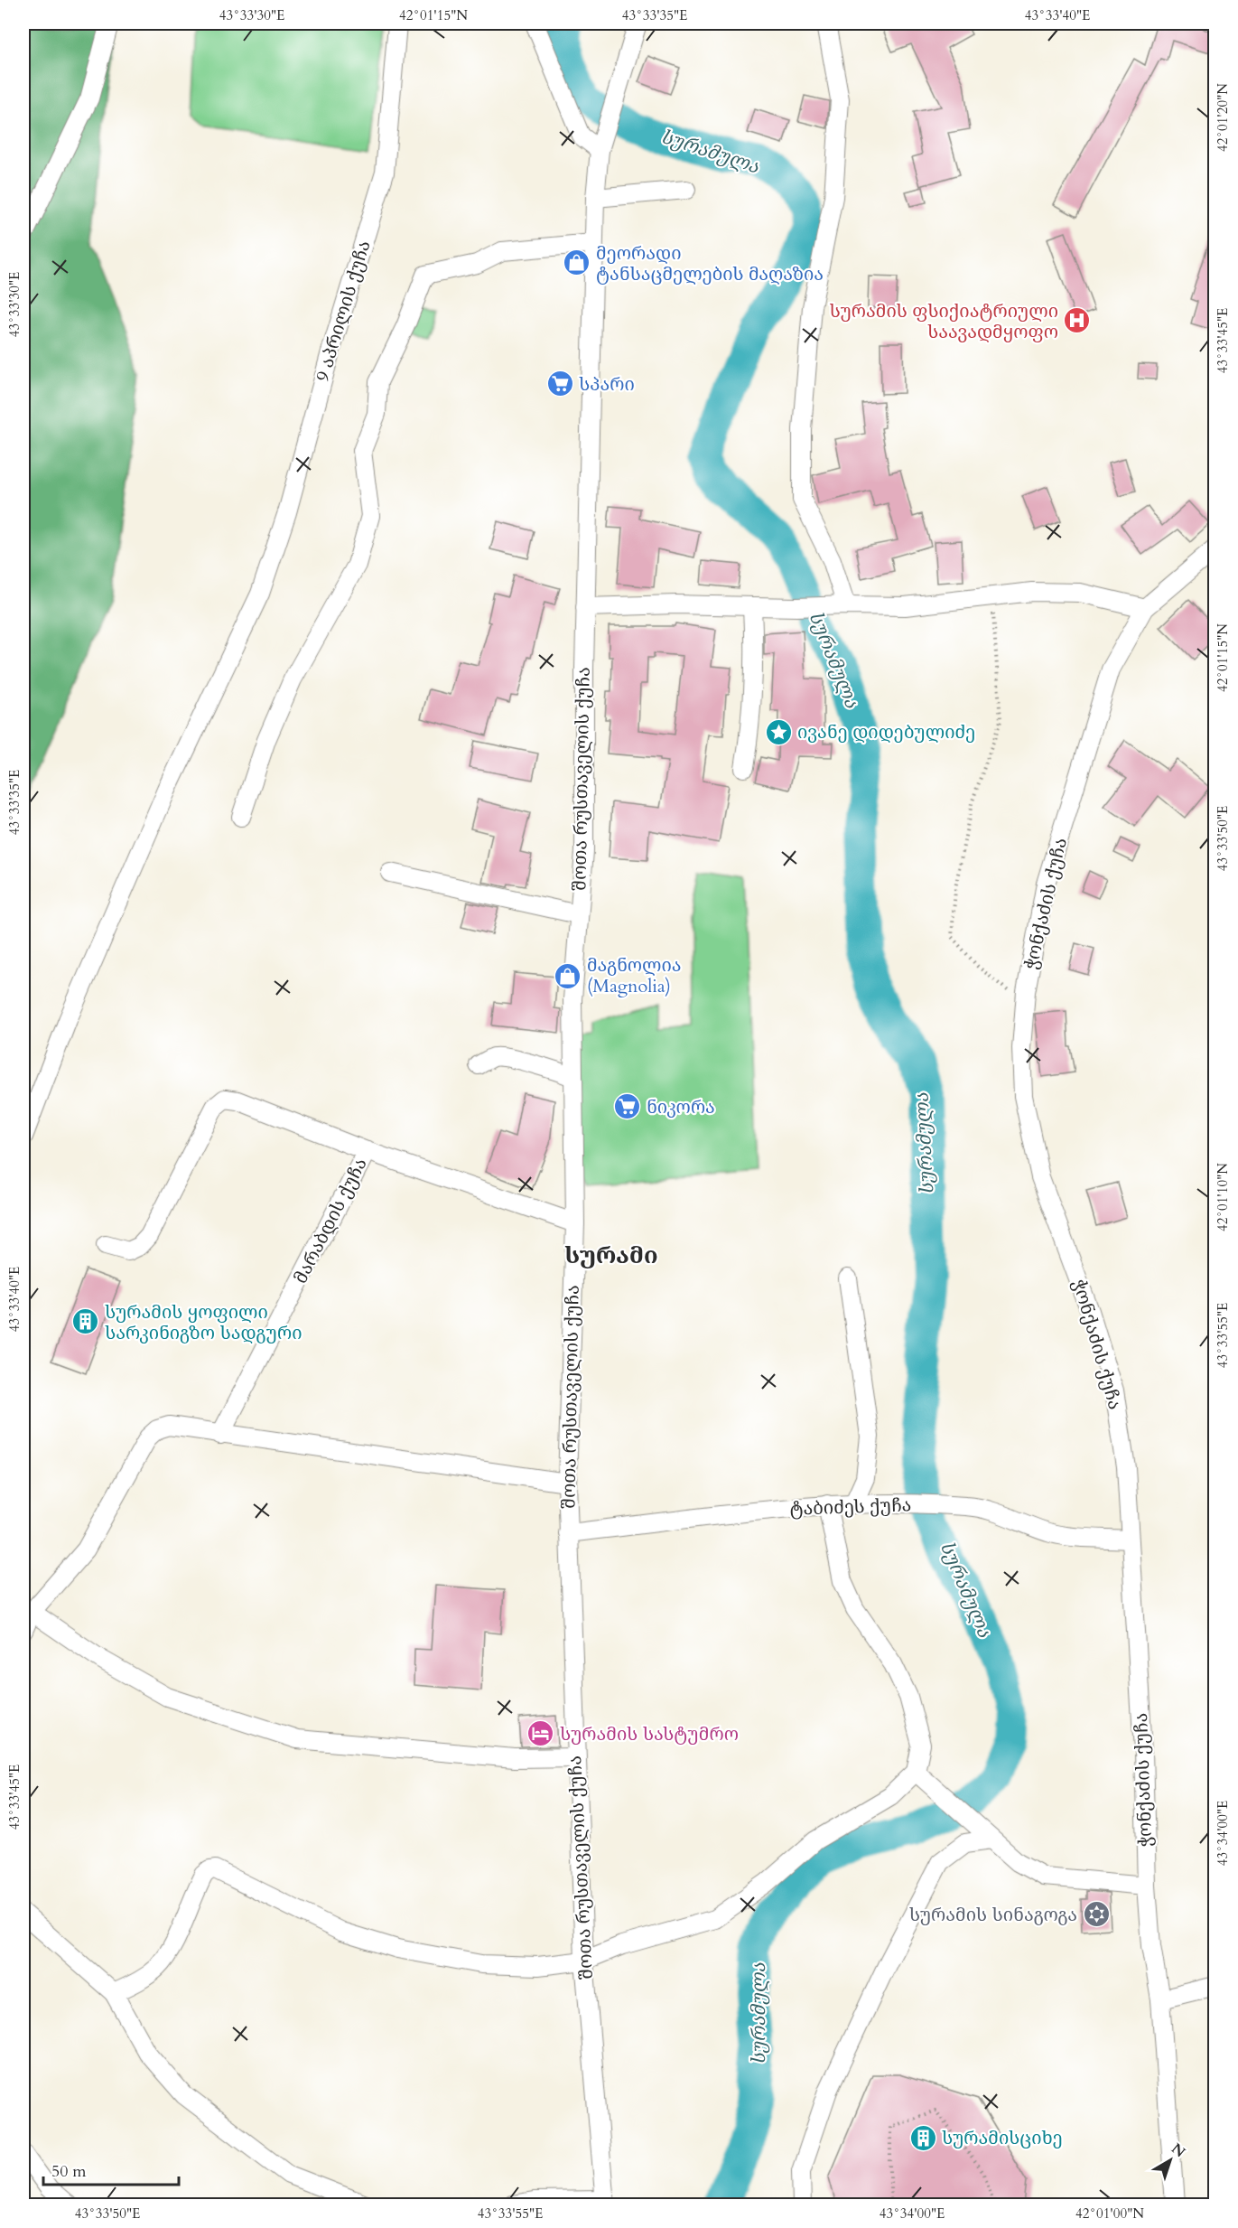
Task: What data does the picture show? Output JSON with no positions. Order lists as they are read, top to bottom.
{
  "streets": {
    "street": [
      "9 აპრილის ქუჩა",
      "შოთა რუსთაველის ქუჩა",
      "ჭონქაძის ქუჩა",
      "მარაბდის ქუჩა",
      "ტაბიძეს ქუჩა"
    ]
  },
  "crossings": [
    ["შოთა რუსთაველის ქუჩა", "ტაბიძეს ქუჩა"],
    ["ჭონქაძის ქუჩა", "ტაბიძეს ქუჩა"]
  ],
  "districts": ["სურამი"],
  "water": ["სურამულა"],
  "places": {
    "shop": ["მეორადი ტანსაცმელების მაღაზია", "მაგნოლია (Magnolia)"],
    "hospital": ["სურამის ფსიქიატრიული საავადმყოფო"],
    "supermarket": ["სპარი", "ნიკორა"],
    "place": ["ივანე დიდებულიძე"],
    "building": ["სურამის ყოფილი სარკინიგზო სადგური", "სურამისციხე"],
    "hotel": ["სურამის სასტუმრო"],
    "synagogue": ["სურამის სინაგოგა"]
  },
  "scale_bar": "50 m",
  "north": "top right",
  "coordinates": [
    "43°33'30\"E",
    "42°01'15\"N",
    "43°33'35\"E",
    "43°33'40\"E",
    "42°01'20\"N",
    "43°33'45\"E",
    "43°33'50\"E",
    "42°01'10\"N",
    "43°33'55\"E",
    "43°34'00\"E",
    "42°01'00\"N"
  ]
}
